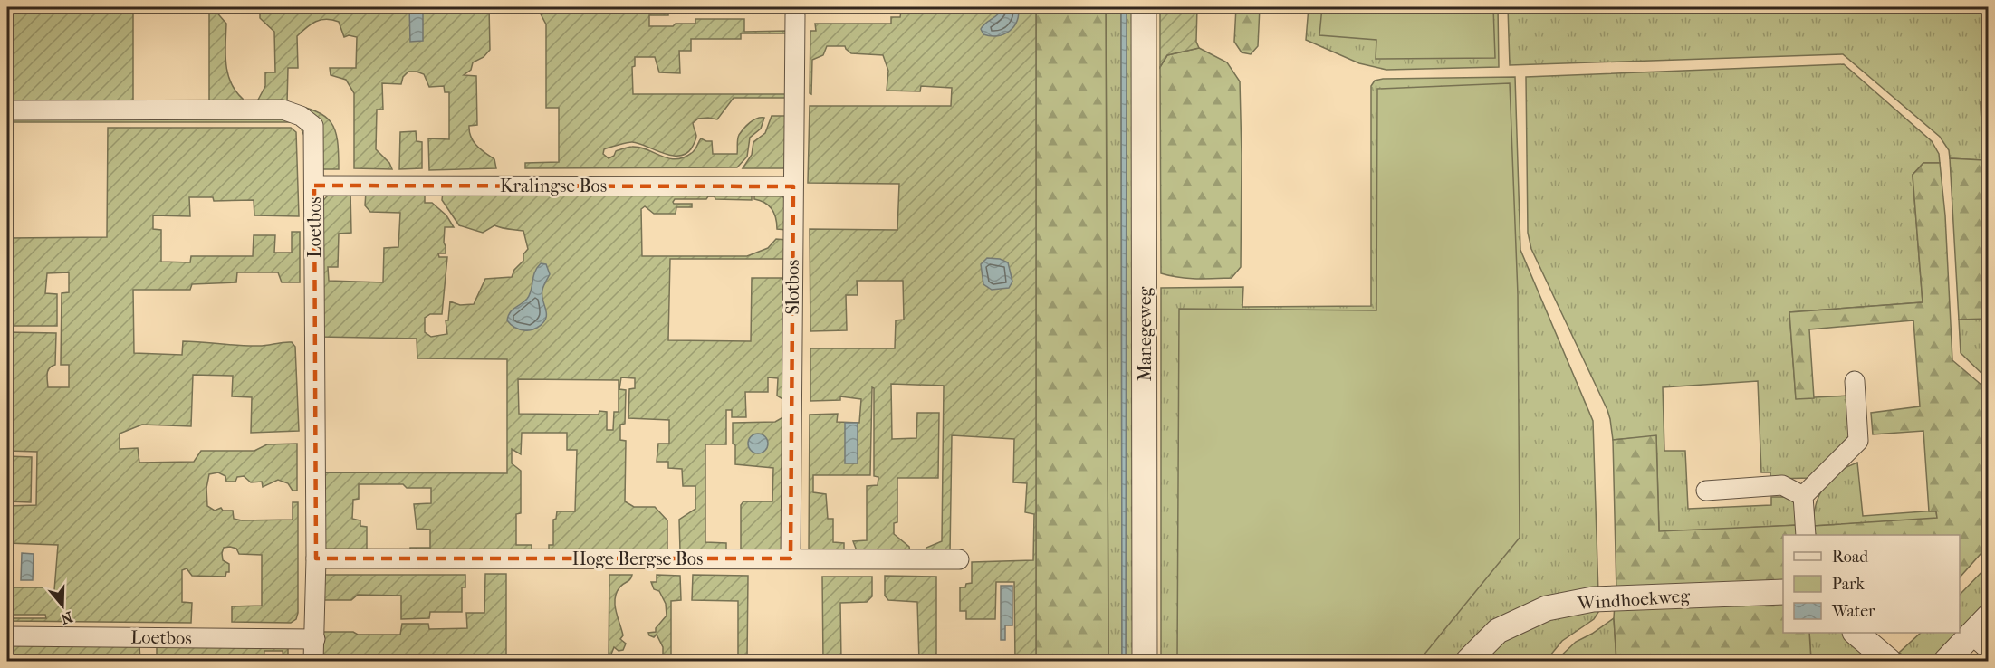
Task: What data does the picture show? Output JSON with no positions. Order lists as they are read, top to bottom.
{
  "streets": {
    "street": [
      "Kralingse Bos",
      "Loetbos",
      "Slotbos",
      "Manegeweg",
      "Hoge Bergse Bos",
      "Windhoekweg"
    ]
  },
  "crossings": [
    ["Kralingse Bos", "Loetbos"],
    ["Kralingse Bos", "Slotbos"],
    ["Loetbos", "Hoge Bergse Bos"],
    ["Slotbos", "Hoge Bergse Bos"]
  ],
  "legend": ["Road", "Park", "Water"],
  "north": "bottom"
}
